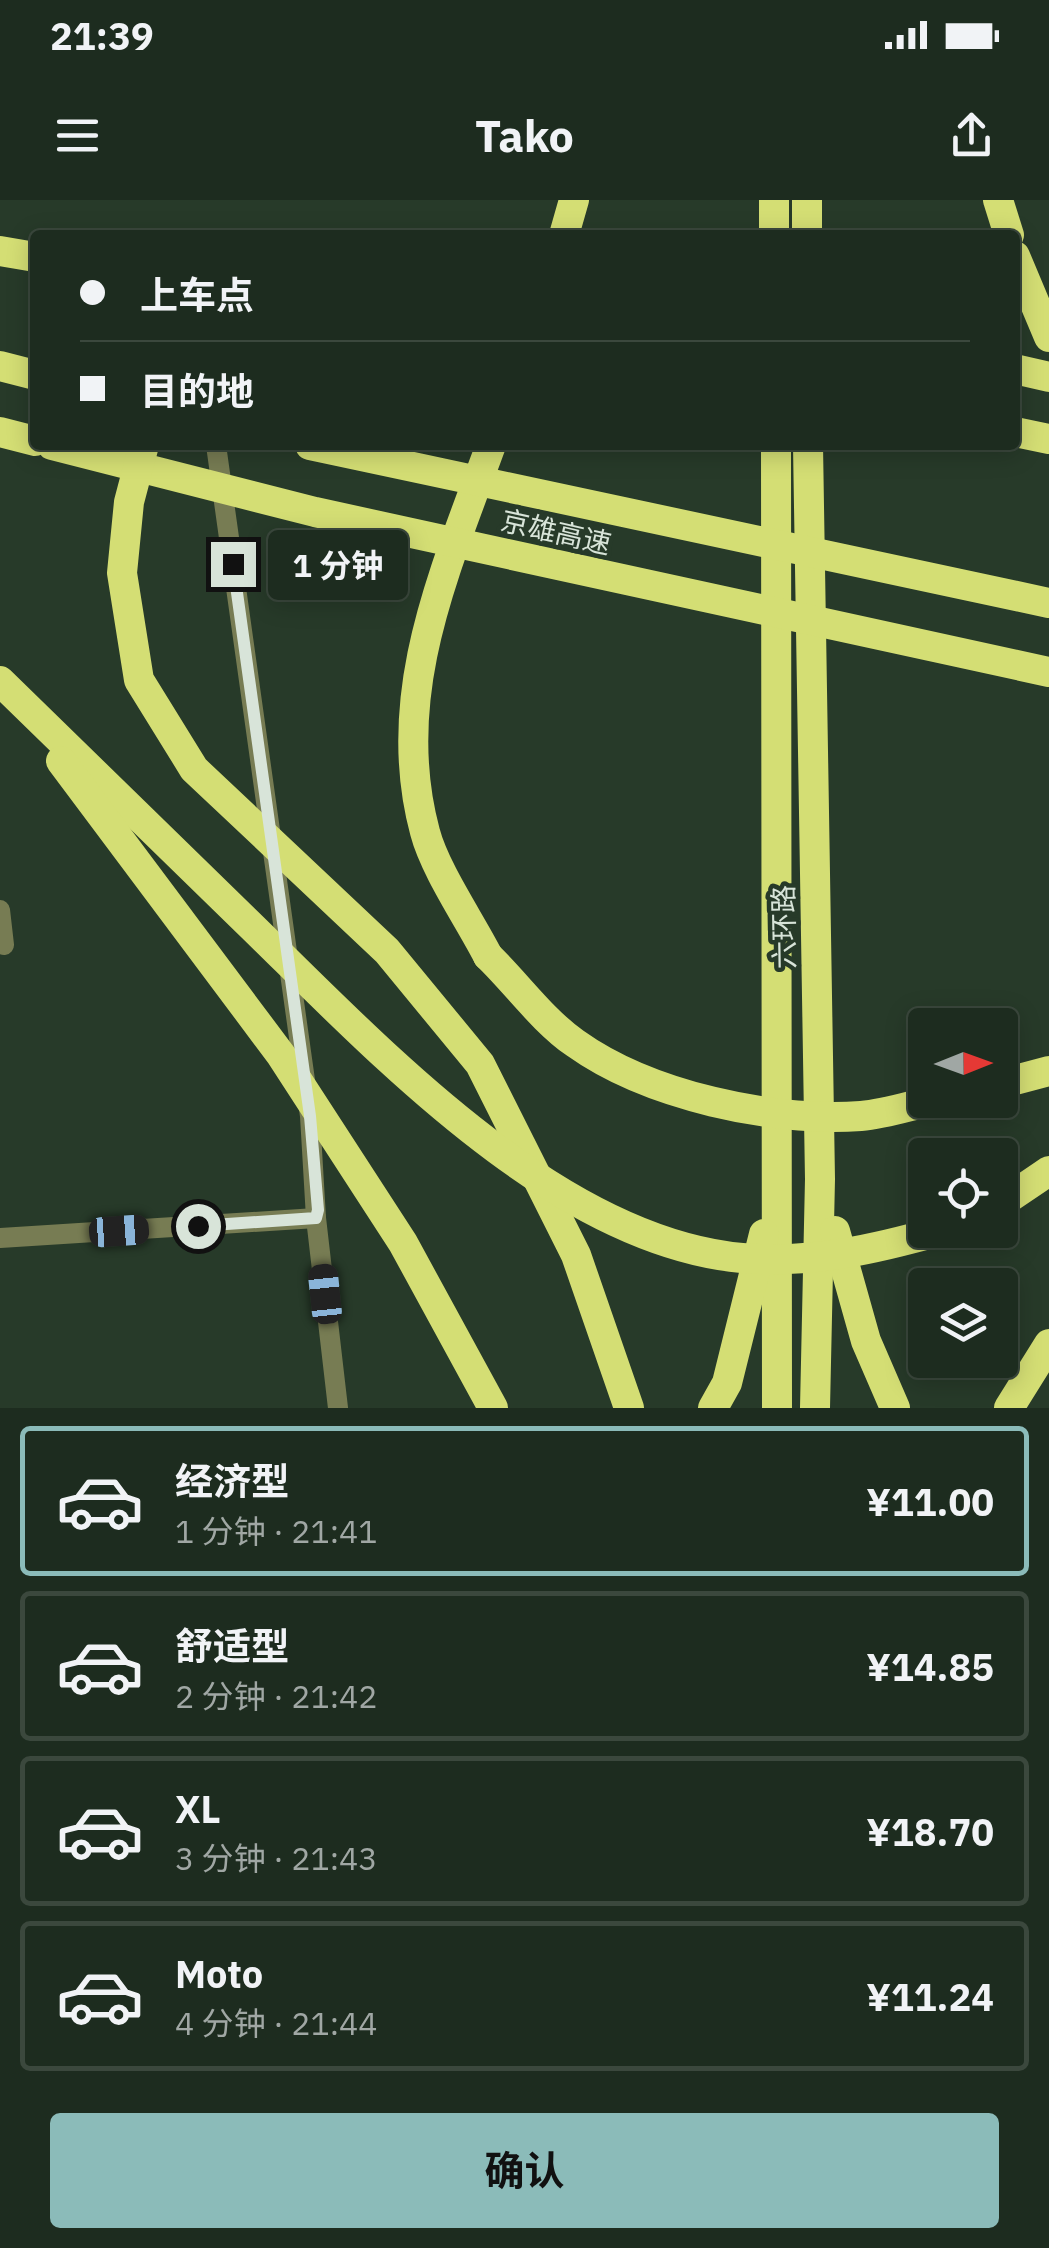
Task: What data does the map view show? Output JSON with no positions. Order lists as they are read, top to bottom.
{
  "streets": {
    "highway": ["京雄高速", "六环路"]
  },
  "north": "right",
  "page": {
    "status": "21:39",
    "header": "Tako",
    "banner": ["上车点", "目的地"],
    "bubble": "1 分钟",
    "list": [
      {
        "name": "经济型",
        "note": "1 分钟 · 21:41",
        "value": "¥11.00"
      },
      {
        "name": "舒适型",
        "note": "2 分钟 · 21:42",
        "value": "¥14.85"
      },
      {
        "name": "XL",
        "note": "3 分钟 · 21:43",
        "value": "¥18.70"
      },
      {
        "name": "Moto",
        "note": "4 分钟 · 21:44",
        "value": "¥11.24"
      }
    ],
    "buttons": "确认"
  }
}
